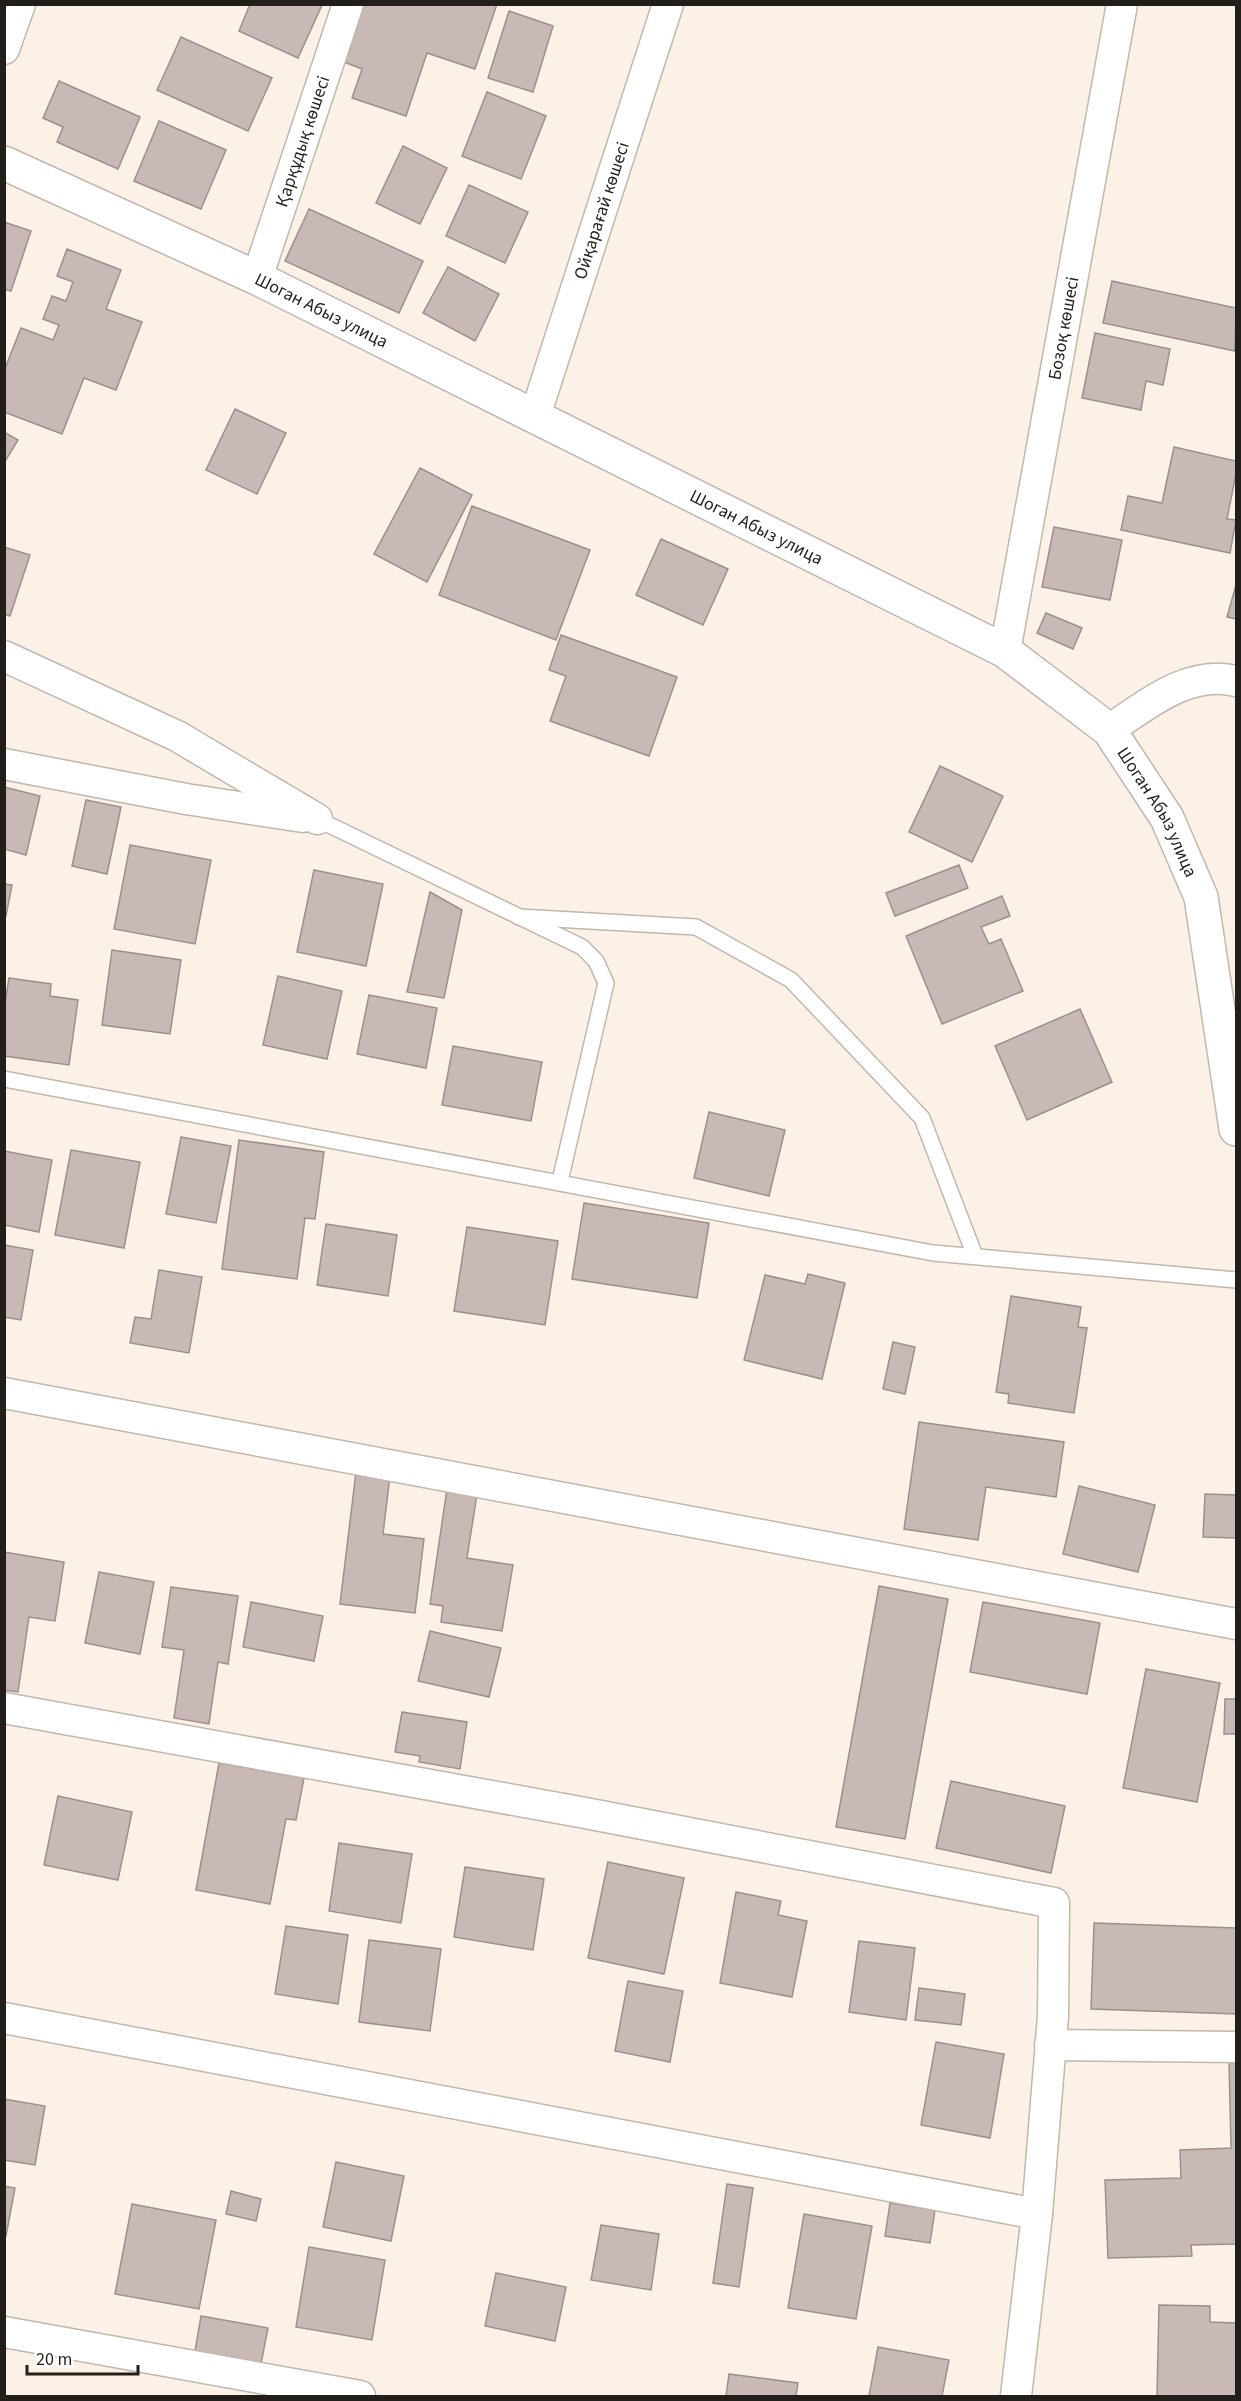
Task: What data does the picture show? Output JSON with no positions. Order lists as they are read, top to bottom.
{
  "streets": {
    "street": [
      "Қарқұдық көшесі",
      "Ойқарағай көшесі",
      "Шоган Абыз улица",
      "Бозоқ көшесі"
    ]
  },
  "crossings": [
    ["Қарқұдық көшесі", "Шоган Абыз улица"],
    ["Ойқарағай көшесі", "Шоган Абыз улица"],
    ["Шоган Абыз улица", "Бозоқ көшесі"]
  ],
  "scale_bar": "20 m"
}
